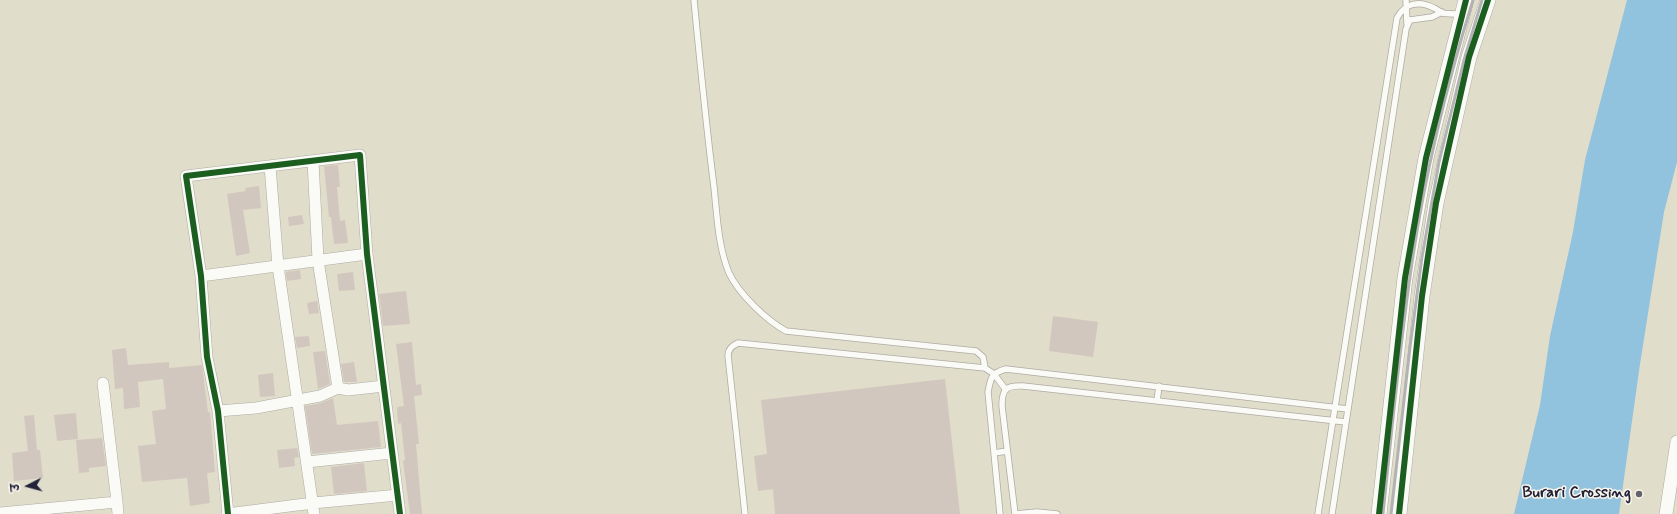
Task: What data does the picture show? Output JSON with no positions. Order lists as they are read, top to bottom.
{
  "places": ["Burari Crossing"],
  "north": "left"
}
